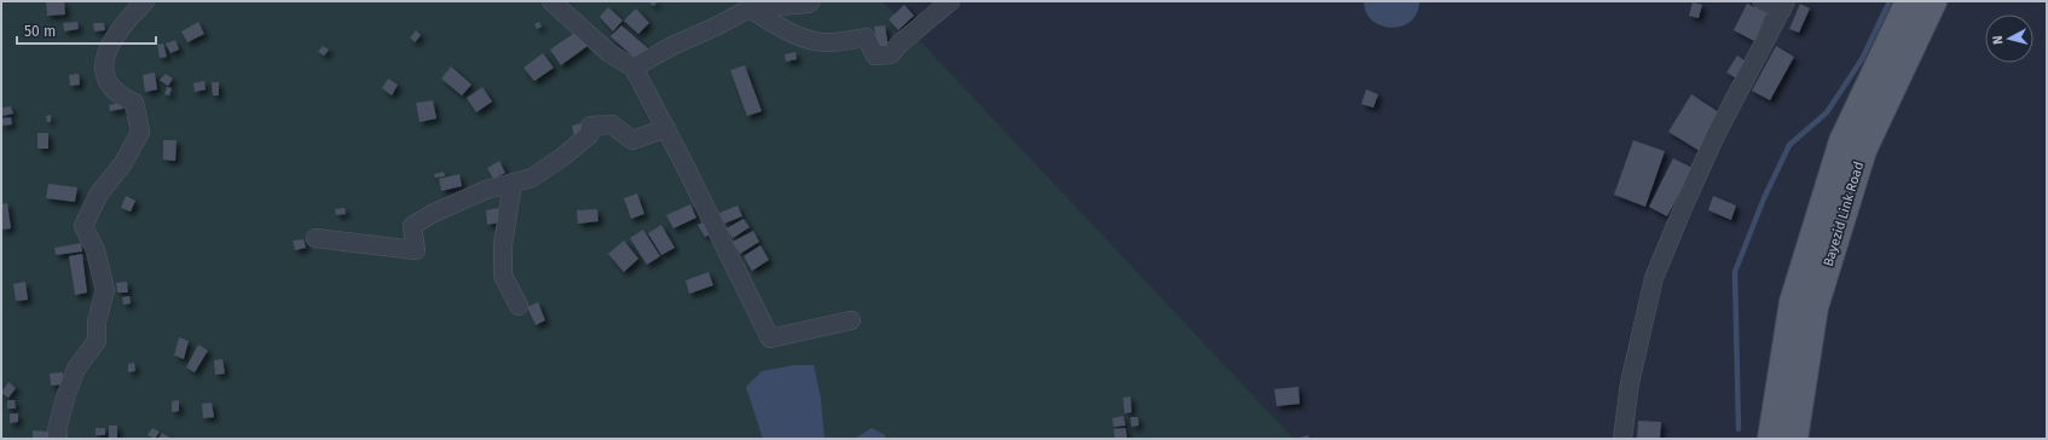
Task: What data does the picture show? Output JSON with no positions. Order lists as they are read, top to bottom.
{
  "streets": {
    "main road": ["Bayezid Link Road"]
  },
  "scale_bar": "50 m",
  "north": "left"
}
